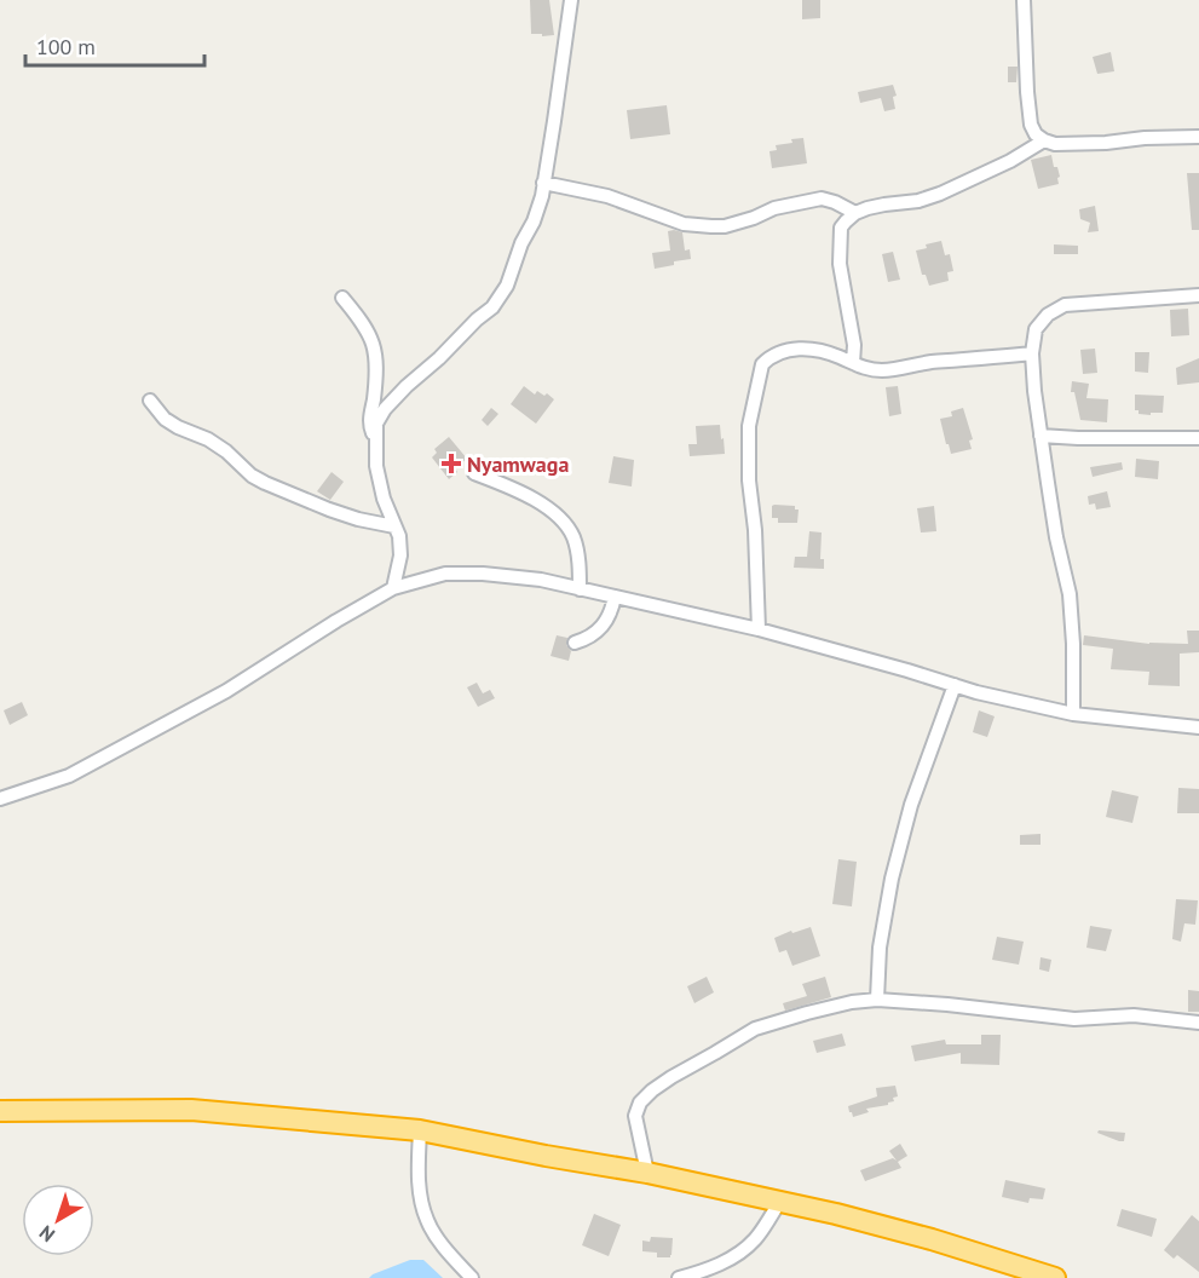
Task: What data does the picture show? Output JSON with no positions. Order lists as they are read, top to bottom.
{
  "places": {
    "health": ["Nyamwaga"]
  },
  "scale_bar": "100 m",
  "north": "bottom left"
}
